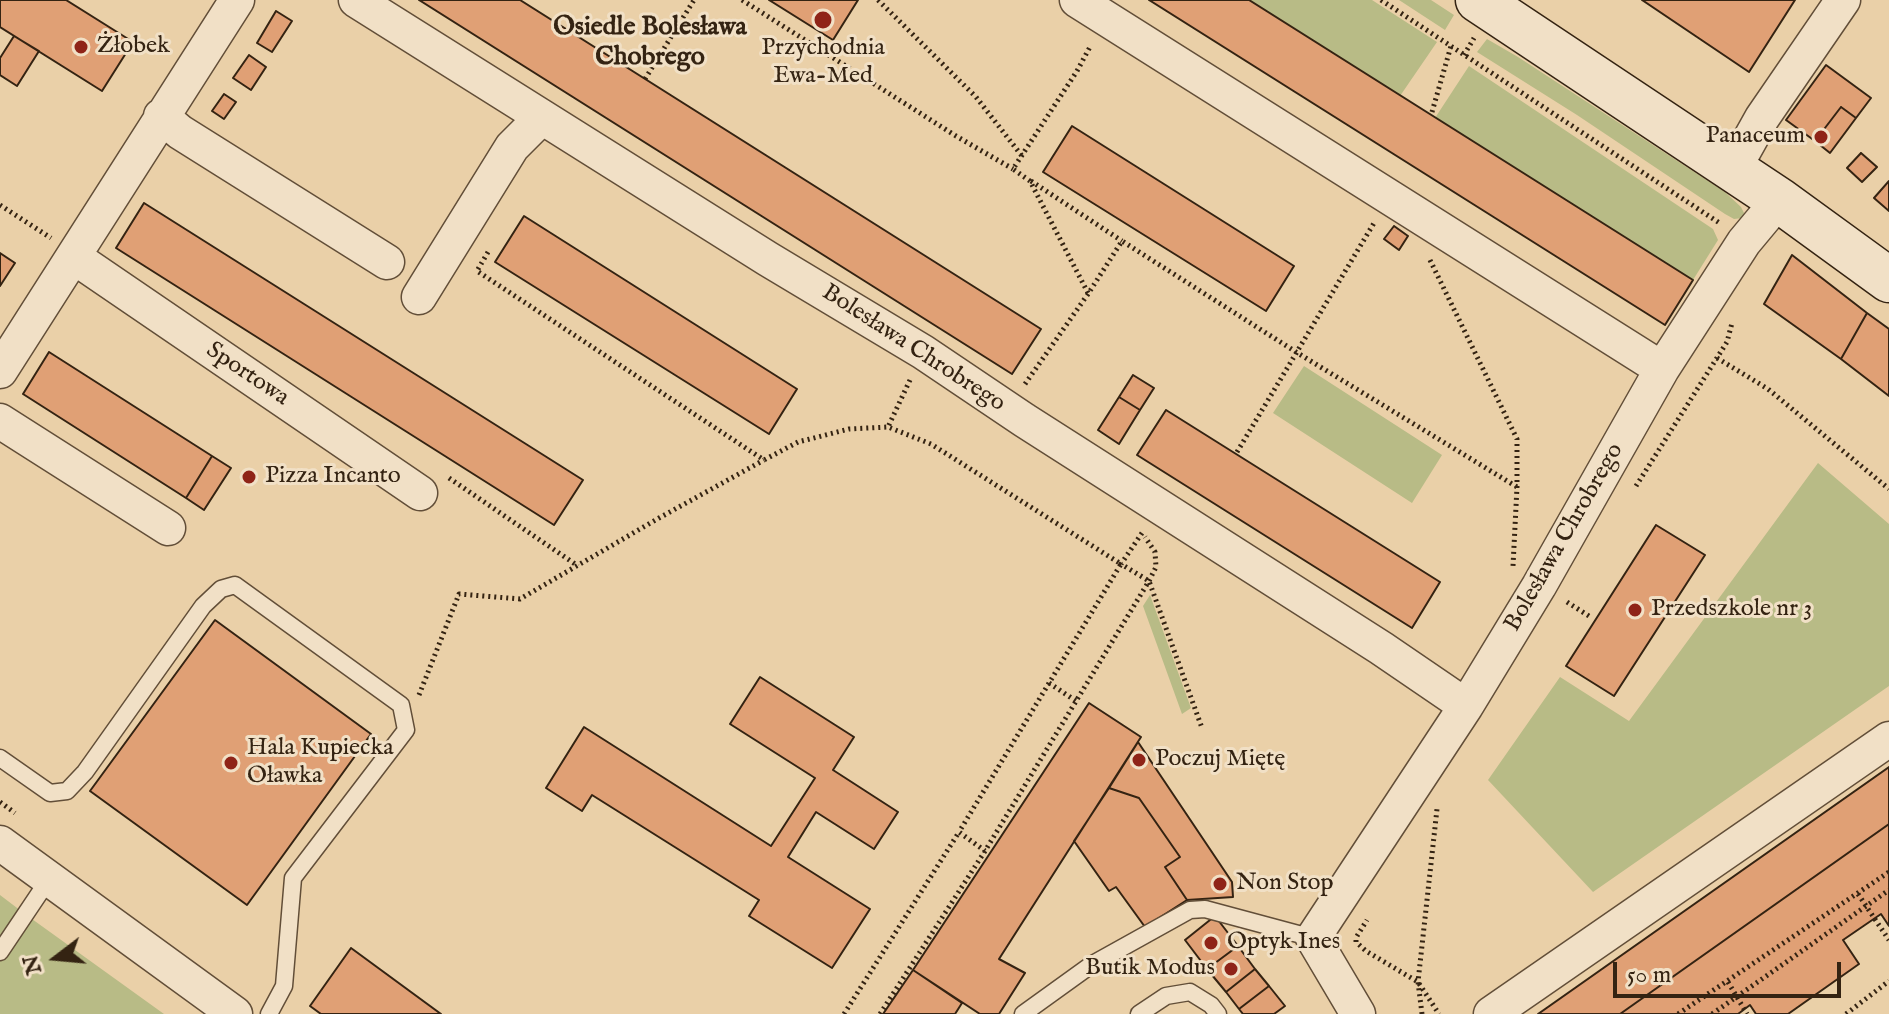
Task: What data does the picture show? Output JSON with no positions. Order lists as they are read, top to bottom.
{
  "streets": {
    "street": ["Bolesława Chrobrego", "Sportowa"]
  },
  "districts": ["Osiedle Bolesława Chobrego"],
  "places": [
    "Przychodnia Ewa-Med",
    "Żłobek",
    "Panaceum",
    "Pizza Incanto",
    "Przedszkole nr 3",
    "Poczuj Miętę",
    "Hala Kupiecka Oławka",
    "Non Stop",
    "Optyk Ines",
    "Butik Modus"
  ],
  "scale_bar": "50 m",
  "north": "left"
}
